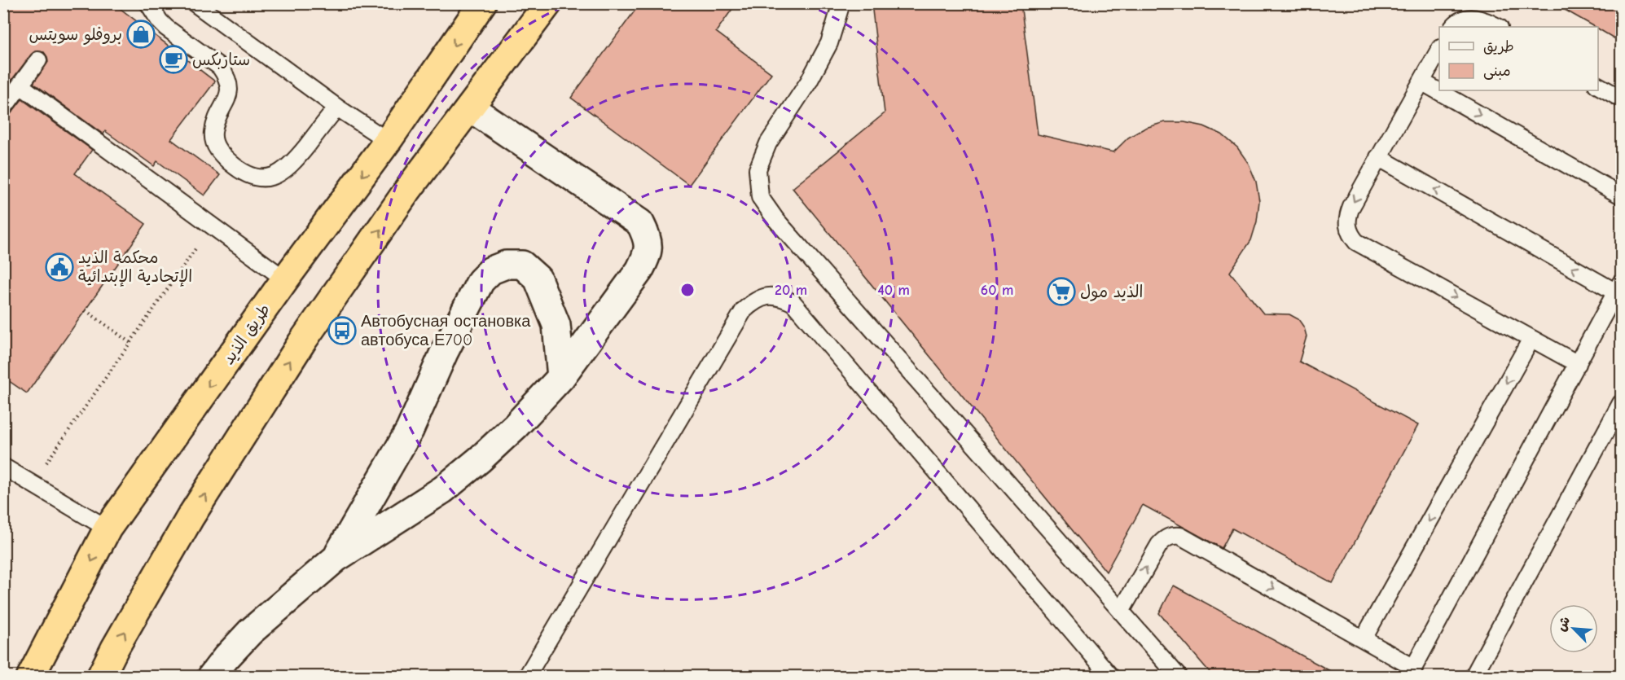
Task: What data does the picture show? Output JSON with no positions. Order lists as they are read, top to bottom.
{
  "streets": {
    "highway": ["طريق الذيد"]
  },
  "places": {
    "shop": ["بروفلو سويتس"],
    "cafe": ["ستاربكس"],
    "public building": ["محكمة الذيد الإتحادية الإبتدائية"],
    "supermarket": ["الذيد مول"],
    "bus stop": ["Автобусная остановка автобуса Е700"]
  },
  "legend": ["طريق", "مبنى"],
  "north": "top left",
  "rings": ["20 m", "40 m", "60 m"]
}
